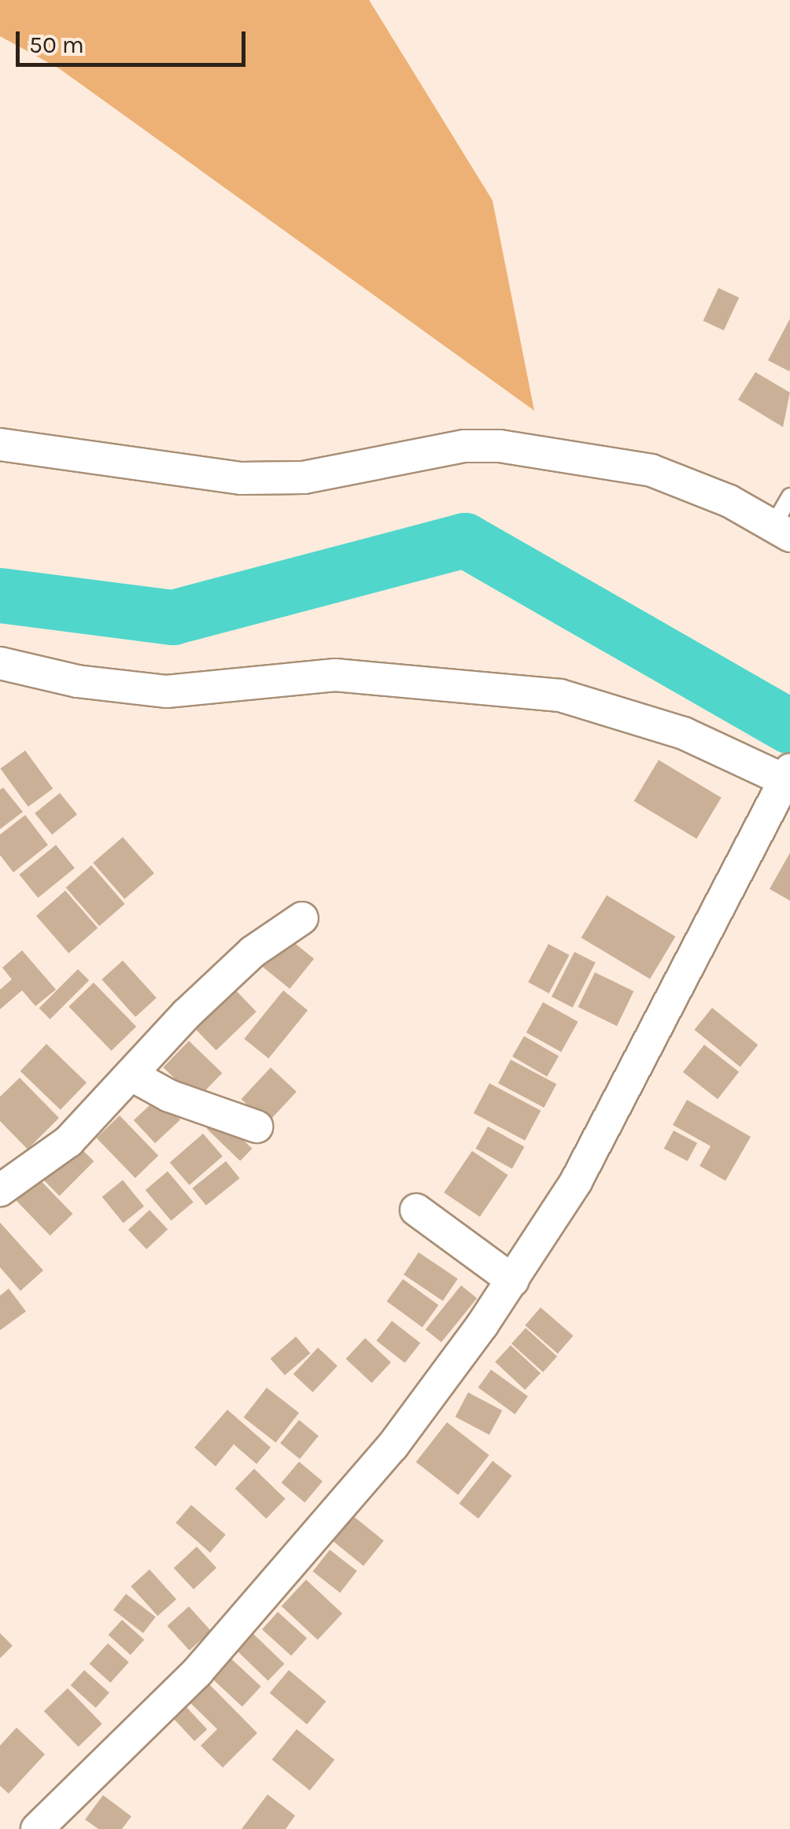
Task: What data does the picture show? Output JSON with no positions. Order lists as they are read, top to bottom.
{
  "scale_bar": "50 m"
}
